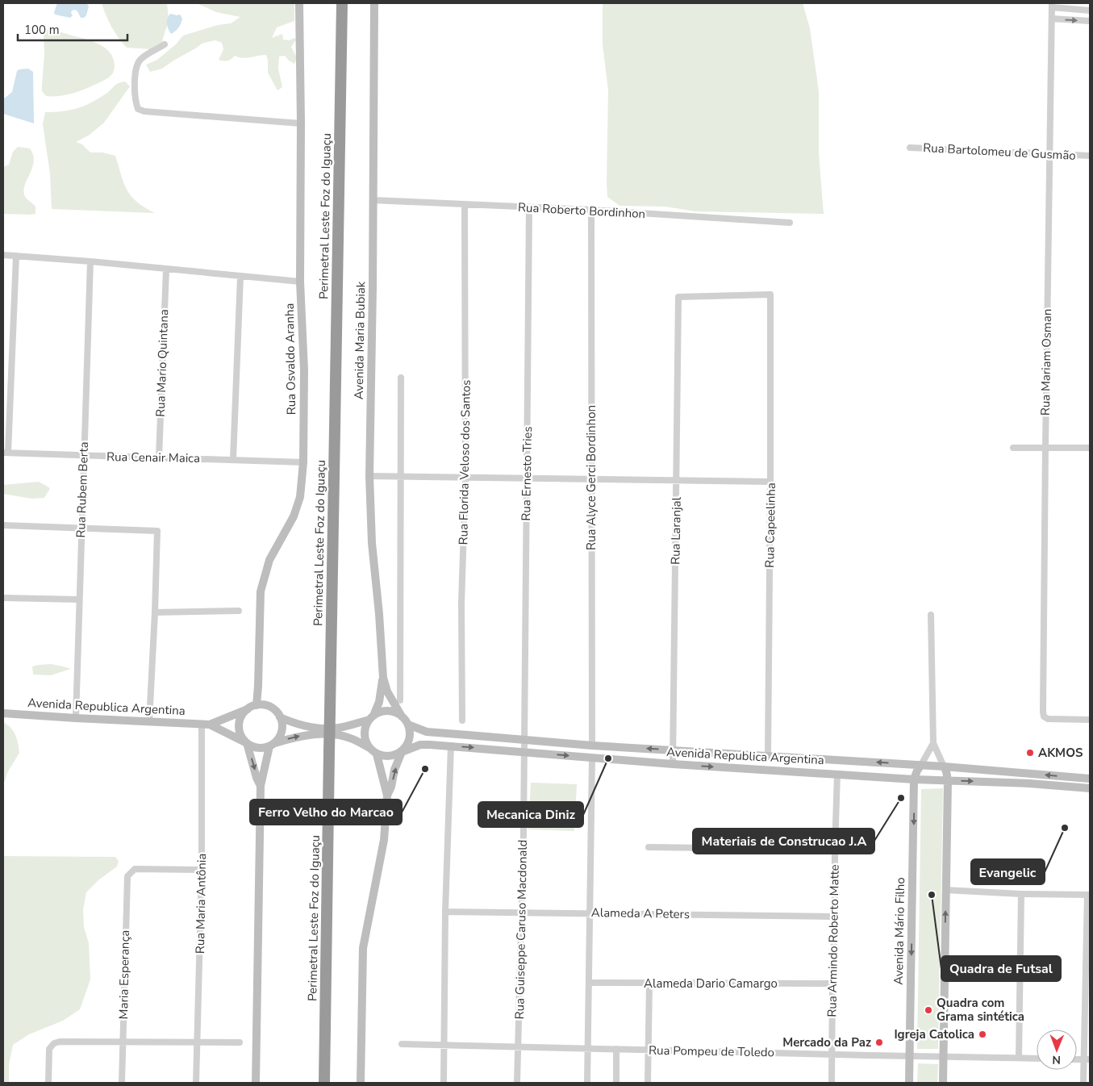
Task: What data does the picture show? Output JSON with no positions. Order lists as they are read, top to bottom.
{
  "streets": {
    "highway": ["Perimetral Leste Foz do Iguaçu"],
    "street": [
      "Rua Bartolomeu de Gusmão",
      "Rua Roberto Bordinhon",
      "Avenida Maria Bubiak",
      "Rua Osvaldo Aranha",
      "Rua Mariam Osman",
      "Rua Mario Quintana",
      "Rua Cenair Maica",
      "Rua Florida Veloso dos Santos",
      "Rua Ernesto Tries",
      "Rua Alyce Gerci Bordinhon",
      "Rua Rubem Berta",
      "Rua Capeelinha",
      "Rua Laranjal",
      "Avenida Republica Argentina",
      "Rua Maria Antônia",
      "Alameda A Peters",
      "Rua Guiseppe Caruso Macdonald",
      "Avenida Mário Filho",
      "Rua Armindo Roberto Matte",
      "Maria Esperança",
      "Alameda Dario Camargo",
      "Rua Pompeu de Toledo"
    ]
  },
  "crossings": [
    ["Rua Bartolomeu de Gusmão", "Rua Mariam Osman"],
    ["Rua Roberto Bordinhon", "Avenida Maria Bubiak"],
    ["Rua Roberto Bordinhon", "Rua Florida Veloso dos Santos"],
    ["Rua Roberto Bordinhon", "Rua Ernesto Tries"],
    ["Rua Roberto Bordinhon", "Rua Alyce Gerci Bordinhon"],
    ["Avenida Maria Bubiak", "Avenida Republica Argentina"],
    ["Rua Osvaldo Aranha", "Rua Cenair Maica"],
    ["Rua Osvaldo Aranha", "Avenida Republica Argentina"],
    ["Rua Mario Quintana", "Rua Cenair Maica"],
    ["Rua Cenair Maica", "Rua Rubem Berta"],
    ["Rua Ernesto Tries", "Avenida Republica Argentina"],
    ["Rua Ernesto Tries", "Rua Guiseppe Caruso Macdonald"],
    ["Rua Alyce Gerci Bordinhon", "Avenida Republica Argentina"],
    ["Rua Rubem Berta", "Avenida Republica Argentina"],
    ["Rua Capeelinha", "Rua Laranjal"],
    ["Rua Capeelinha", "Avenida Republica Argentina"],
    ["Rua Laranjal", "Avenida Republica Argentina"],
    ["Avenida Republica Argentina", "Rua Maria Antônia"],
    ["Avenida Republica Argentina", "Rua Guiseppe Caruso Macdonald"],
    ["Avenida Republica Argentina", "Avenida Mário Filho"],
    ["Avenida Republica Argentina", "Rua Armindo Roberto Matte"],
    ["Rua Maria Antônia", "Maria Esperança"],
    ["Alameda A Peters", "Rua Guiseppe Caruso Macdonald"],
    ["Alameda A Peters", "Rua Armindo Roberto Matte"],
    ["Rua Guiseppe Caruso Macdonald", "Rua Pompeu de Toledo"],
    ["Avenida Mário Filho", "Rua Pompeu de Toledo"],
    ["Rua Armindo Roberto Matte", "Alameda Dario Camargo"],
    ["Rua Armindo Roberto Matte", "Rua Pompeu de Toledo"]
  ],
  "places": [
    "AKMOS",
    "Mecanica Diniz",
    "Ferro Velho do Marcao",
    "Materiais de Construcao J.A",
    "Evangelic",
    "Quadra de Futsal",
    "Quadra com Grama sintética",
    "Igreja Catolica",
    "Mercado da Paz"
  ],
  "scale_bar": "100 m",
  "north": "bottom"
}
